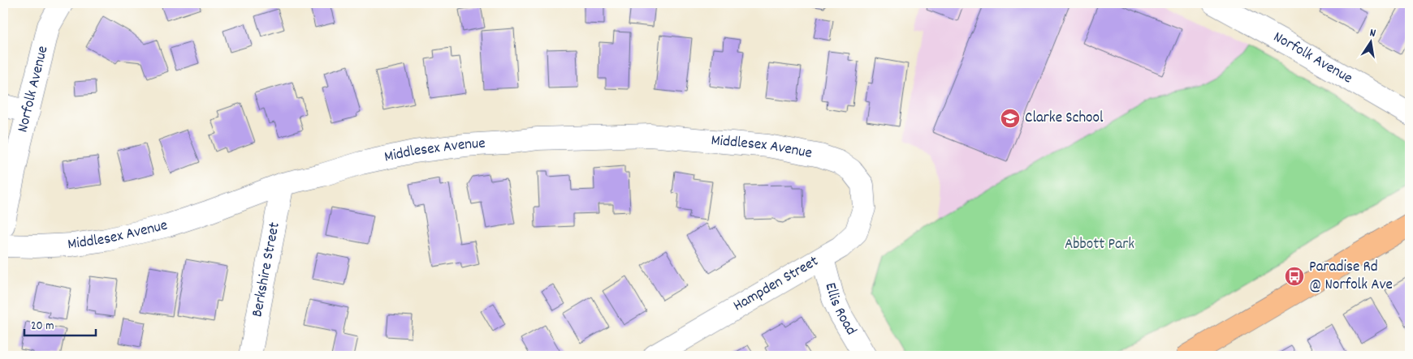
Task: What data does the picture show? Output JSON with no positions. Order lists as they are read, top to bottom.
{
  "streets": {
    "street": [
      "Norfolk Avenue",
      "Middlesex Avenue",
      "Berkshire Street",
      "Hampden Street",
      "Ellis Road"
    ]
  },
  "crossings": [
    ["Middlesex Avenue", "Berkshire Street"],
    ["Middlesex Avenue", "Hampden Street"],
    ["Hampden Street", "Ellis Road"]
  ],
  "parks": ["Abbott Park"],
  "places": {
    "school or university": ["Clarke School"],
    "bus stop": ["Paradise Rd @ Norfolk Ave"]
  },
  "scale_bar": "20 m",
  "north": "top"
}
